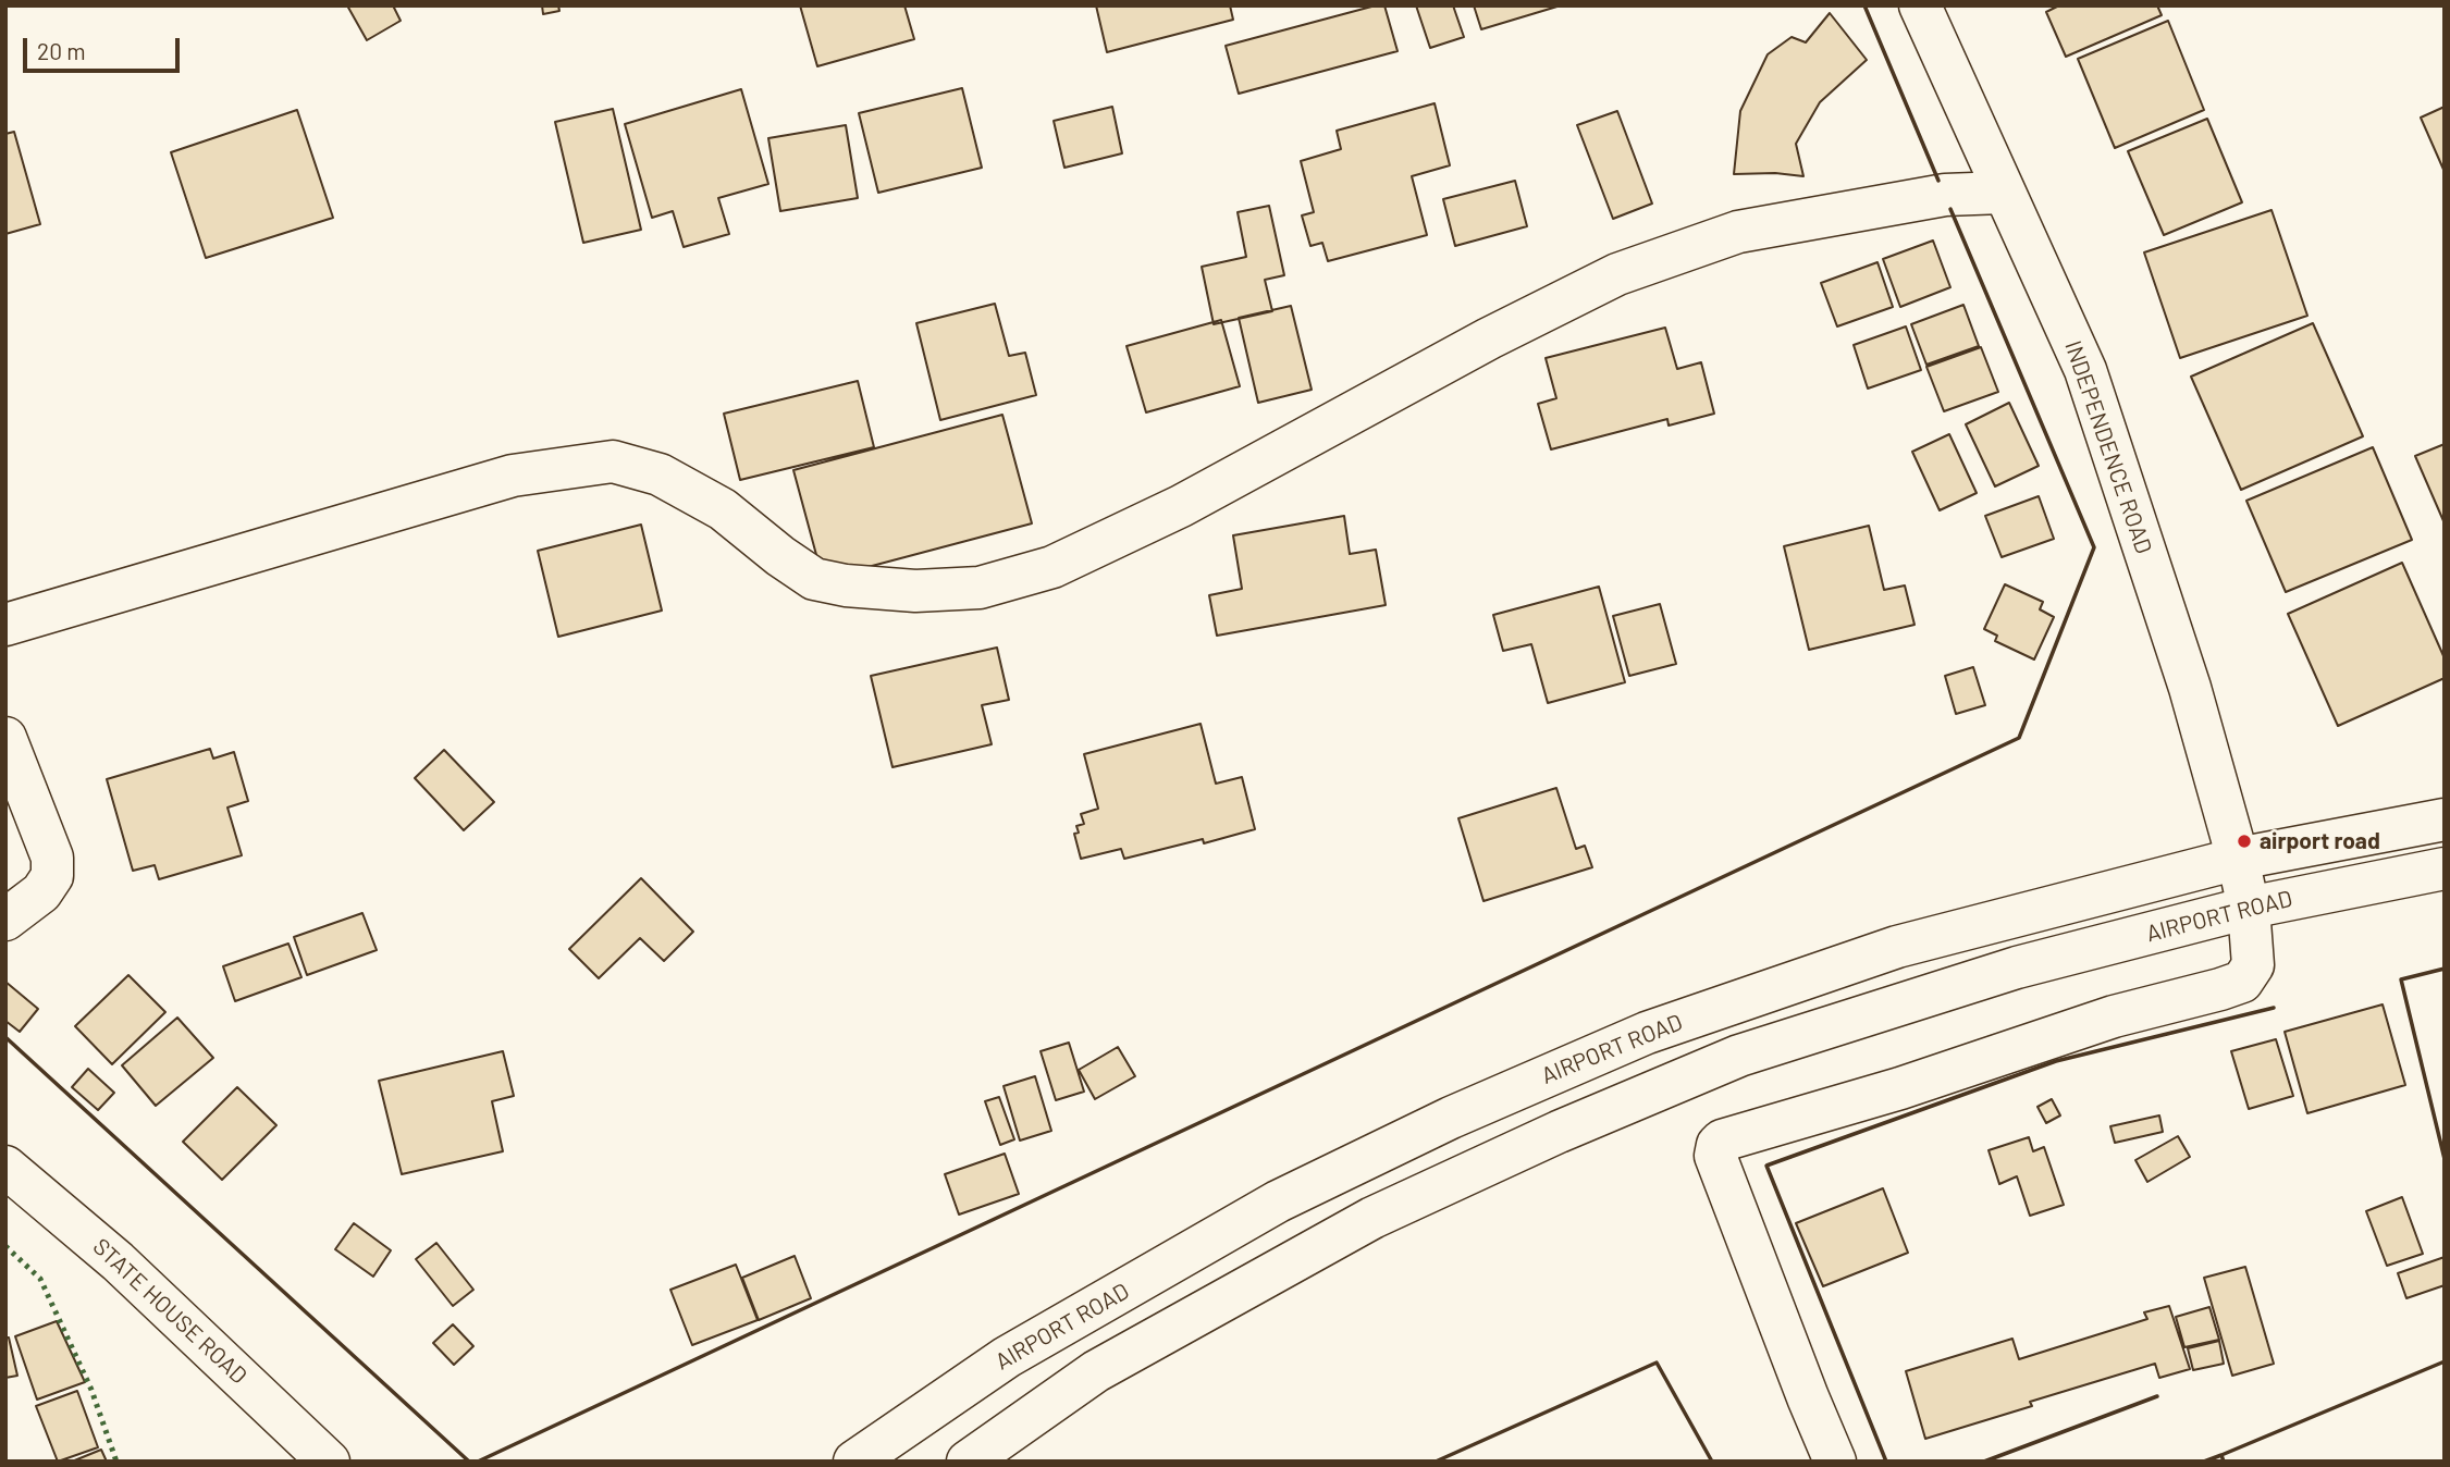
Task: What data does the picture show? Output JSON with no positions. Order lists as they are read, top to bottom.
{
  "streets": {
    "main road": ["INDEPENDENCE ROAD", "AIRPORT ROAD", "STATE HOUSE ROAD"]
  },
  "crossings": [
    ["INDEPENDENCE ROAD", "AIRPORT ROAD"]
  ],
  "places": ["airport road"],
  "scale_bar": "20 m"
}
